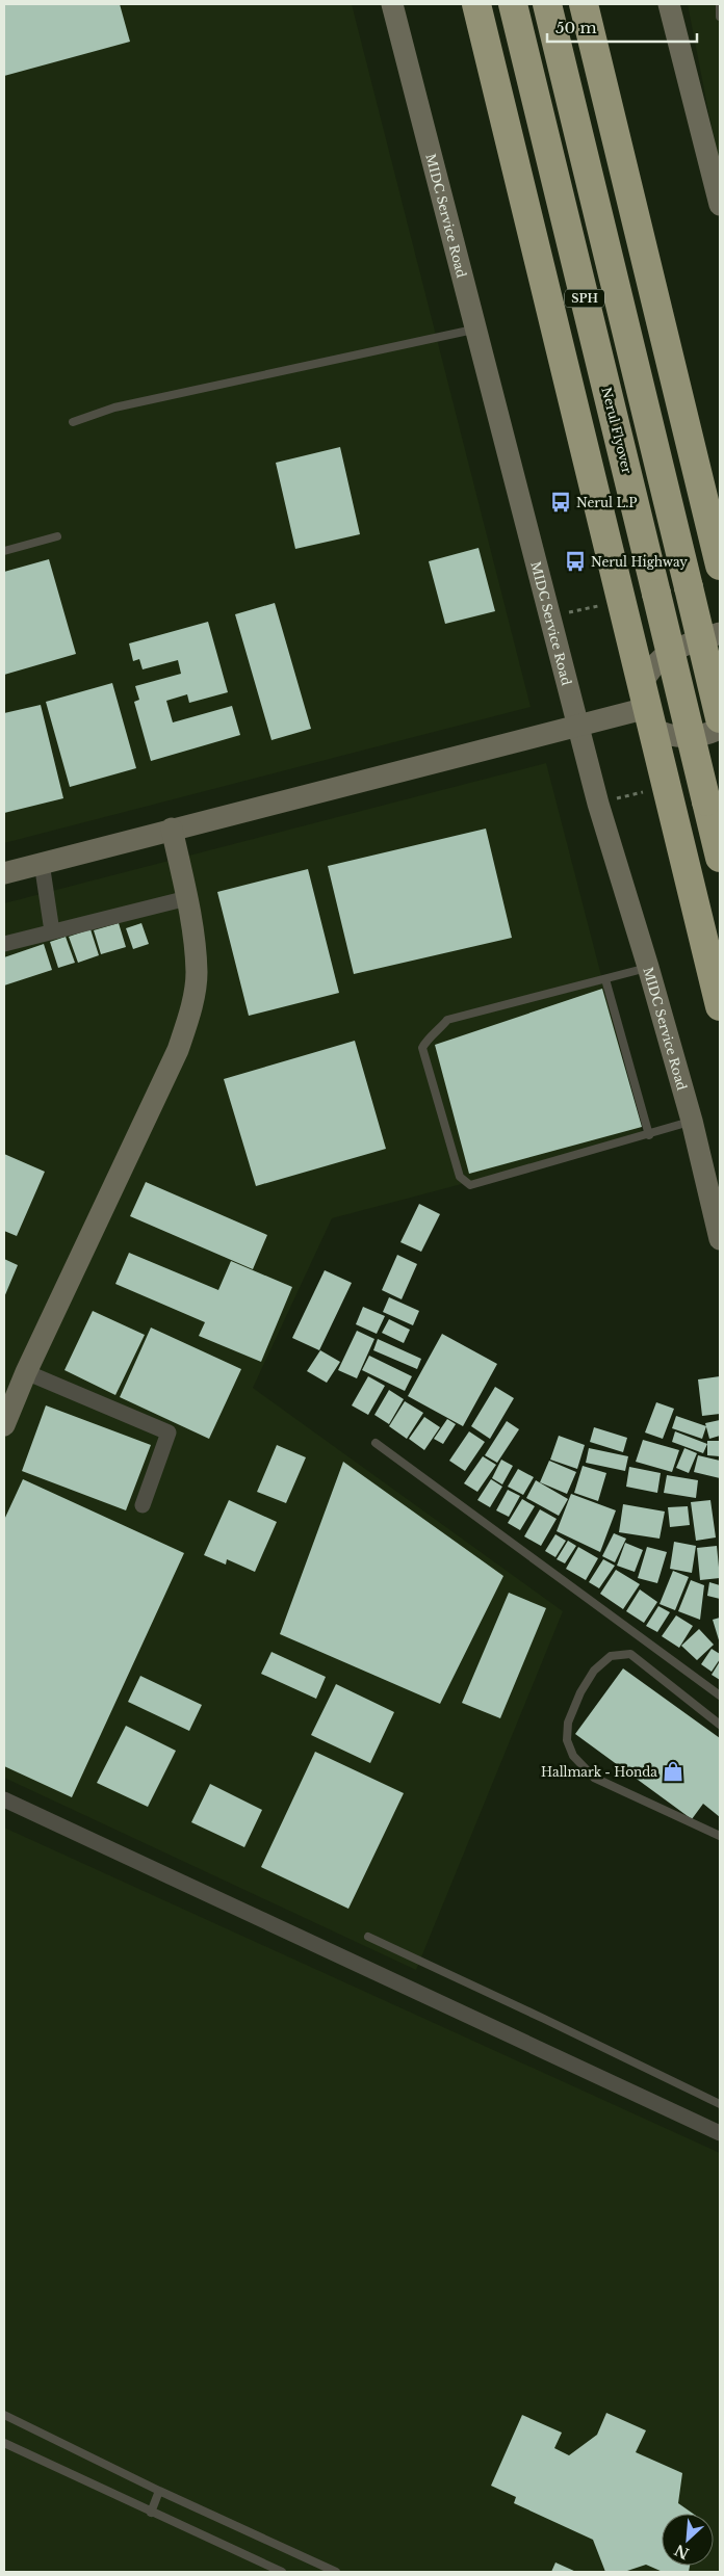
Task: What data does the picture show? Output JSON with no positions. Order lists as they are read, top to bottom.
{
  "streets": {
    "highway": ["SPH", "Nerul Flyover"],
    "street": ["MIDC Service Road"]
  },
  "places": {
    "bus stop": ["Nerul L.P", "Nerul Highway"],
    "shop": ["Hallmark - Honda"]
  },
  "scale_bar": "50 m",
  "north": "bottom left"
}
